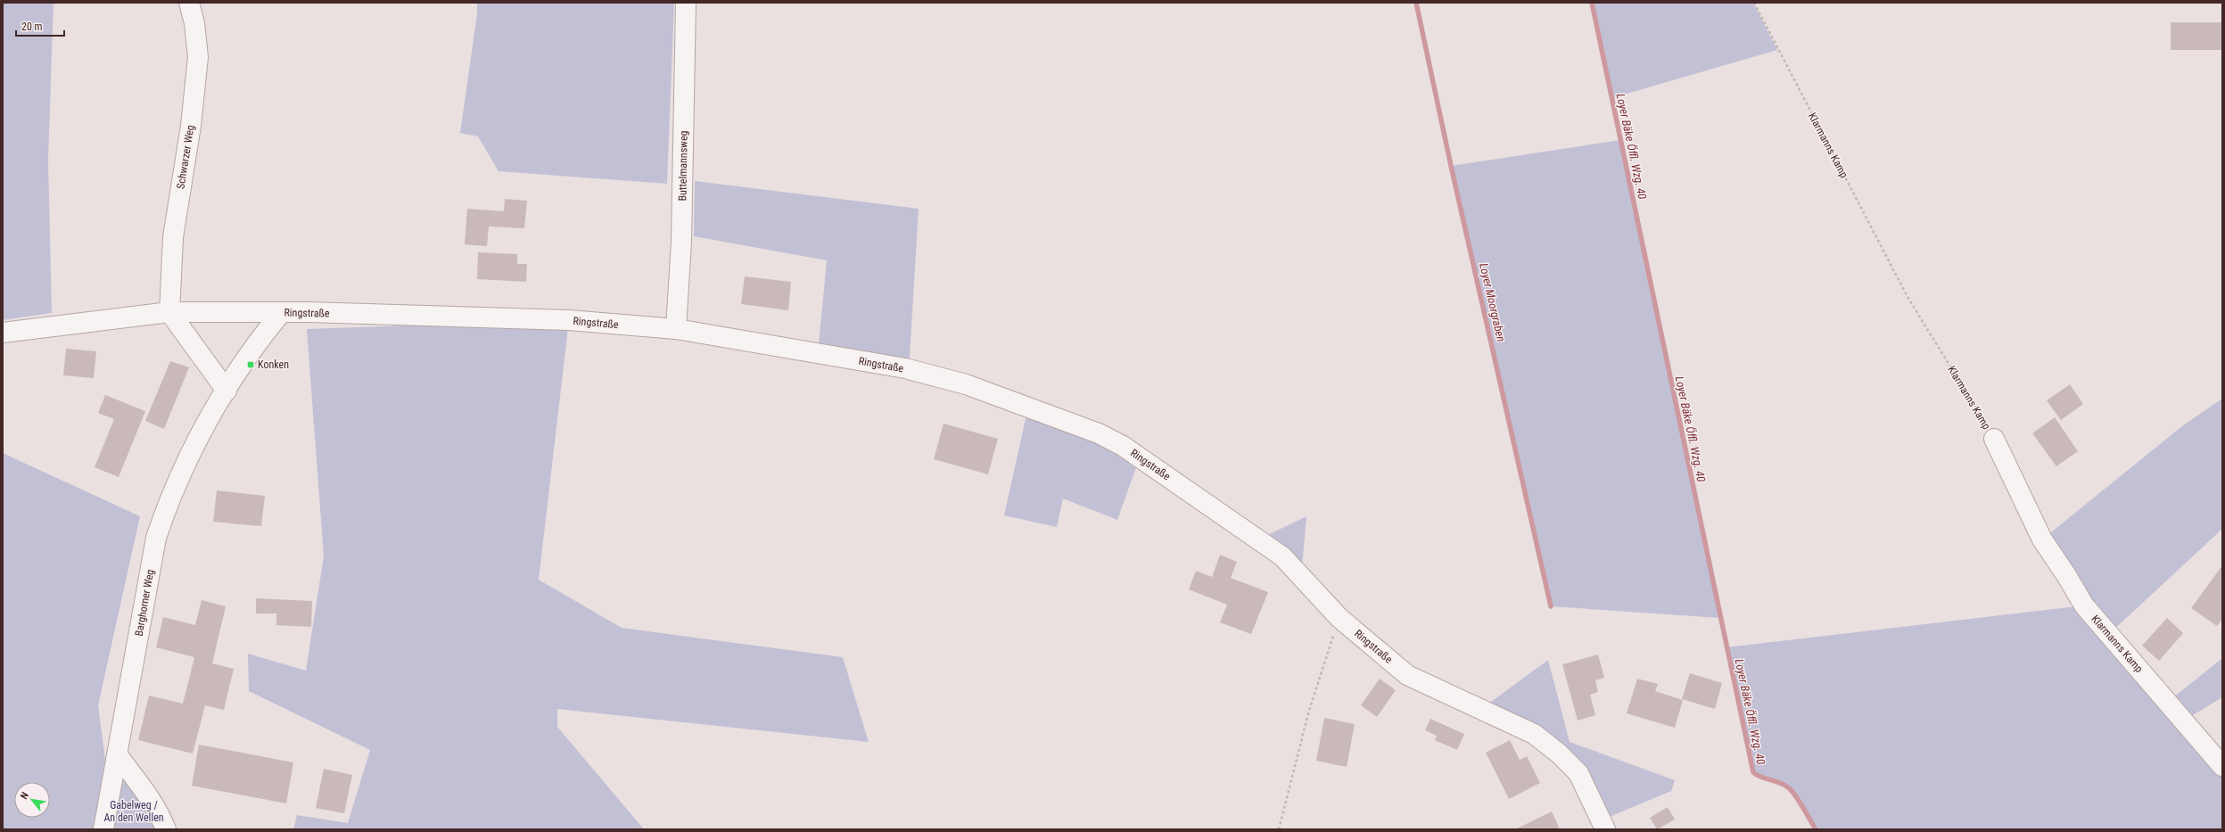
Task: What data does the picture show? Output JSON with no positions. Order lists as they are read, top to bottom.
{
  "streets": {
    "street": [
      "Klarmanns Kamp",
      "Schwarzer Weg",
      "Buttelmannsweg",
      "Ringstraße",
      "Barghorner Weg"
    ]
  },
  "crossings": [
    ["Schwarzer Weg", "Ringstraße"],
    ["Buttelmannsweg", "Ringstraße"],
    ["Ringstraße", "Barghorner Weg"]
  ],
  "water": ["Loyer Bäke Öffl. Wzg. 40", "Loyer Moorgraben"],
  "parks": ["Gabelweg / An den Wellen"],
  "places": {
    "transit": ["Konken"]
  },
  "scale_bar": "20 m",
  "north": "top left"
}
